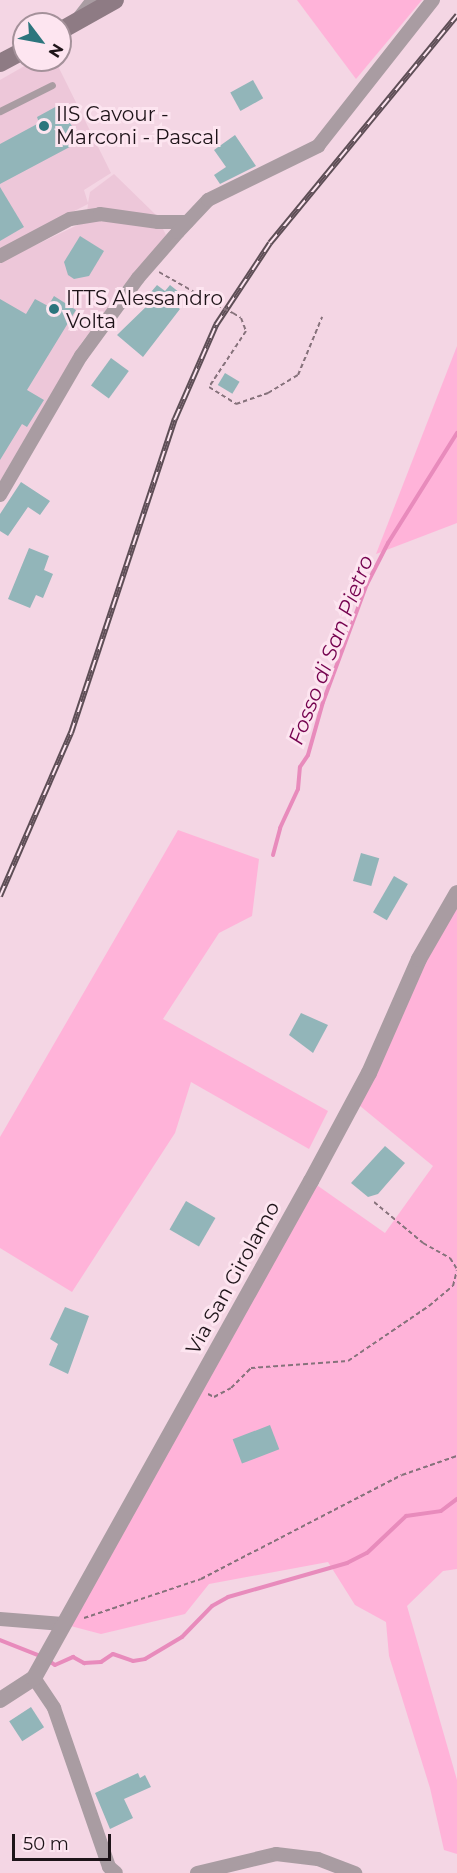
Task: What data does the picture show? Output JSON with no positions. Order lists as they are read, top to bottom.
{
  "streets": {
    "street": ["Via San Girolamo"]
  },
  "water": ["Fosso di San Pietro"],
  "places": ["IIS Cavour - Marconi - Pascal", "ITTS Alessandro Volta"],
  "scale_bar": "50 m",
  "north": "bottom right"
}
